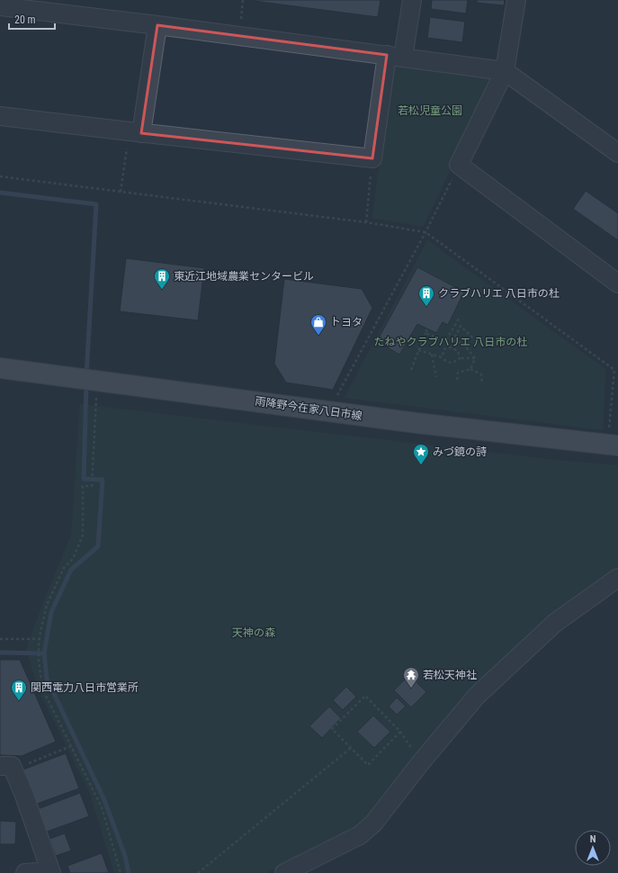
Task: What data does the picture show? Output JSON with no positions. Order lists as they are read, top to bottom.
{
  "streets": {
    "main road": ["雨降野今在家八日市線"]
  },
  "parks": ["若松児童公園", "たねやクラブハリエ 八日市の杜", "天神の森"],
  "places": {
    "building": ["東近江地域農業センタービル", "クラブハリエ 八日市の杜", "関西電力八日市営業所"],
    "shop": ["トヨタ"],
    "place": ["みづ鏡の詩"],
    "temple": ["若松天神社"]
  },
  "scale_bar": "20 m",
  "north": "top"
}
